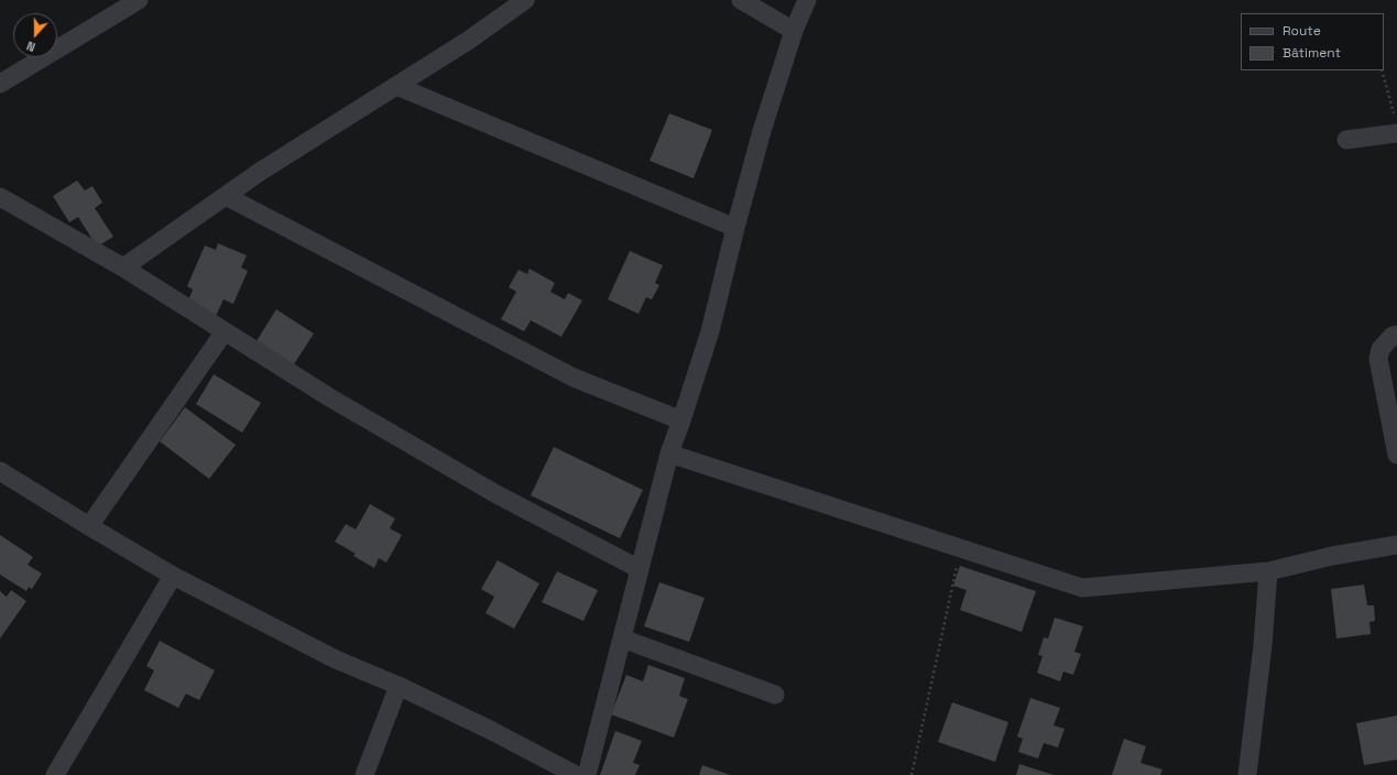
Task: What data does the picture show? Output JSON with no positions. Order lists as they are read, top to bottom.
{
  "legend": ["Route", "Bâtiment"],
  "north": "bottom"
}
